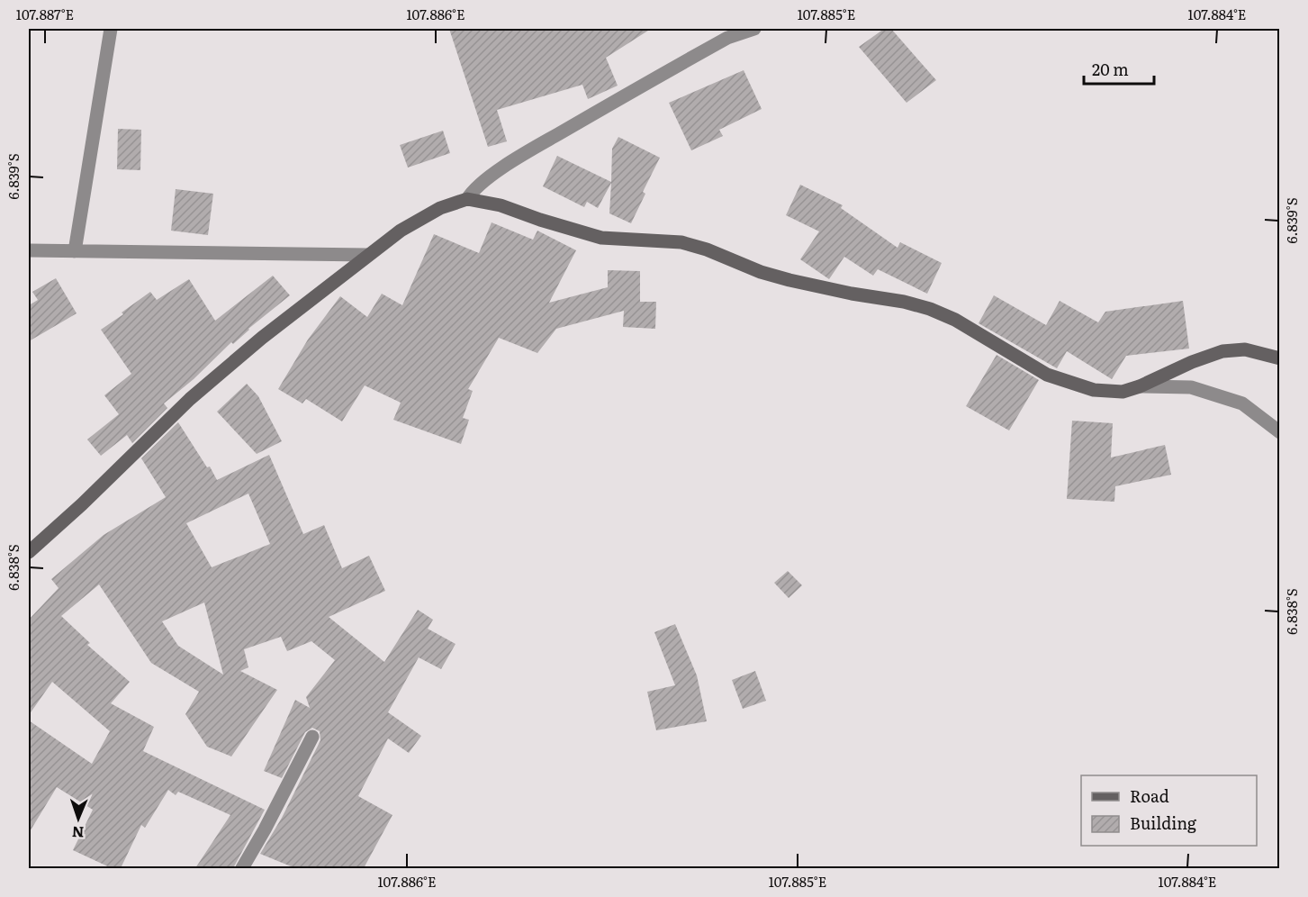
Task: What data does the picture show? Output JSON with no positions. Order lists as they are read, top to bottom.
{
  "legend": ["Road", "Building"],
  "scale_bar": "20 m",
  "north": "bottom",
  "coordinates": [
    "107.887°E",
    "107.886°E",
    "107.885°E",
    "107.884°E",
    "6.839°S",
    "6.838°S"
  ]
}
